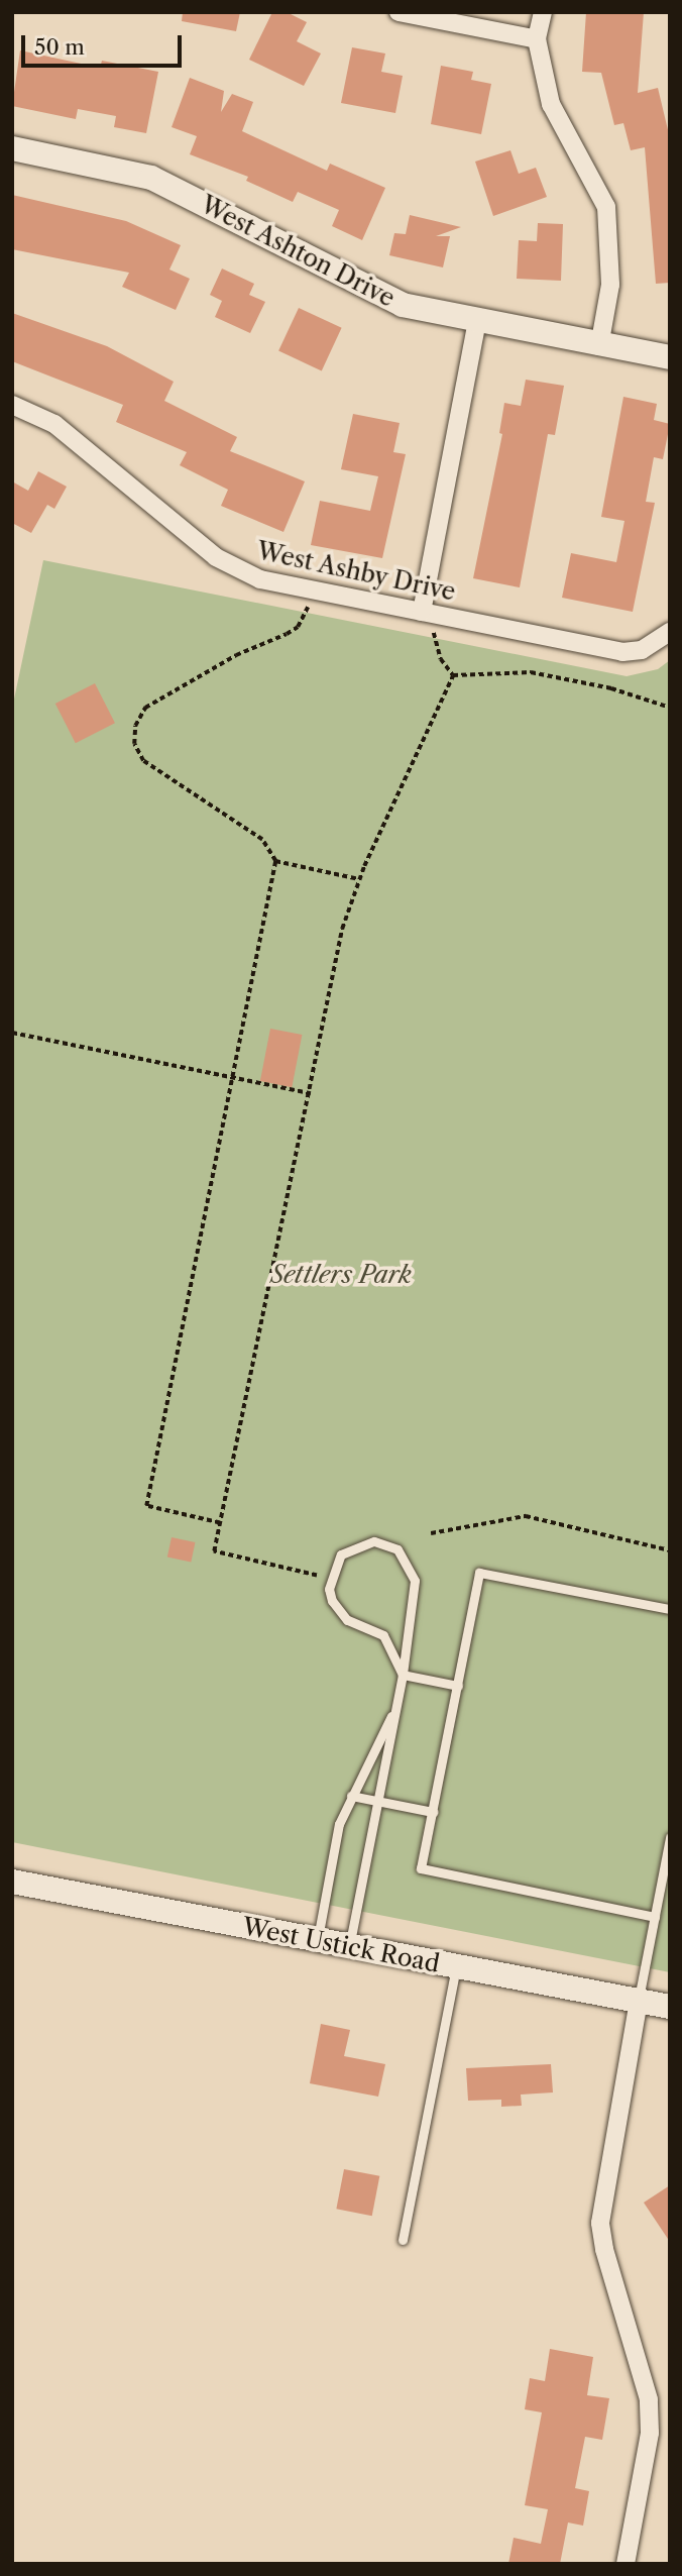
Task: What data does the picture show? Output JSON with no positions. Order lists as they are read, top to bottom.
{
  "streets": {
    "street": ["West Ashton Drive", "West Ashby Drive", "West Ustick Road"]
  },
  "parks": ["Settlers Park"],
  "scale_bar": "50 m"
}
